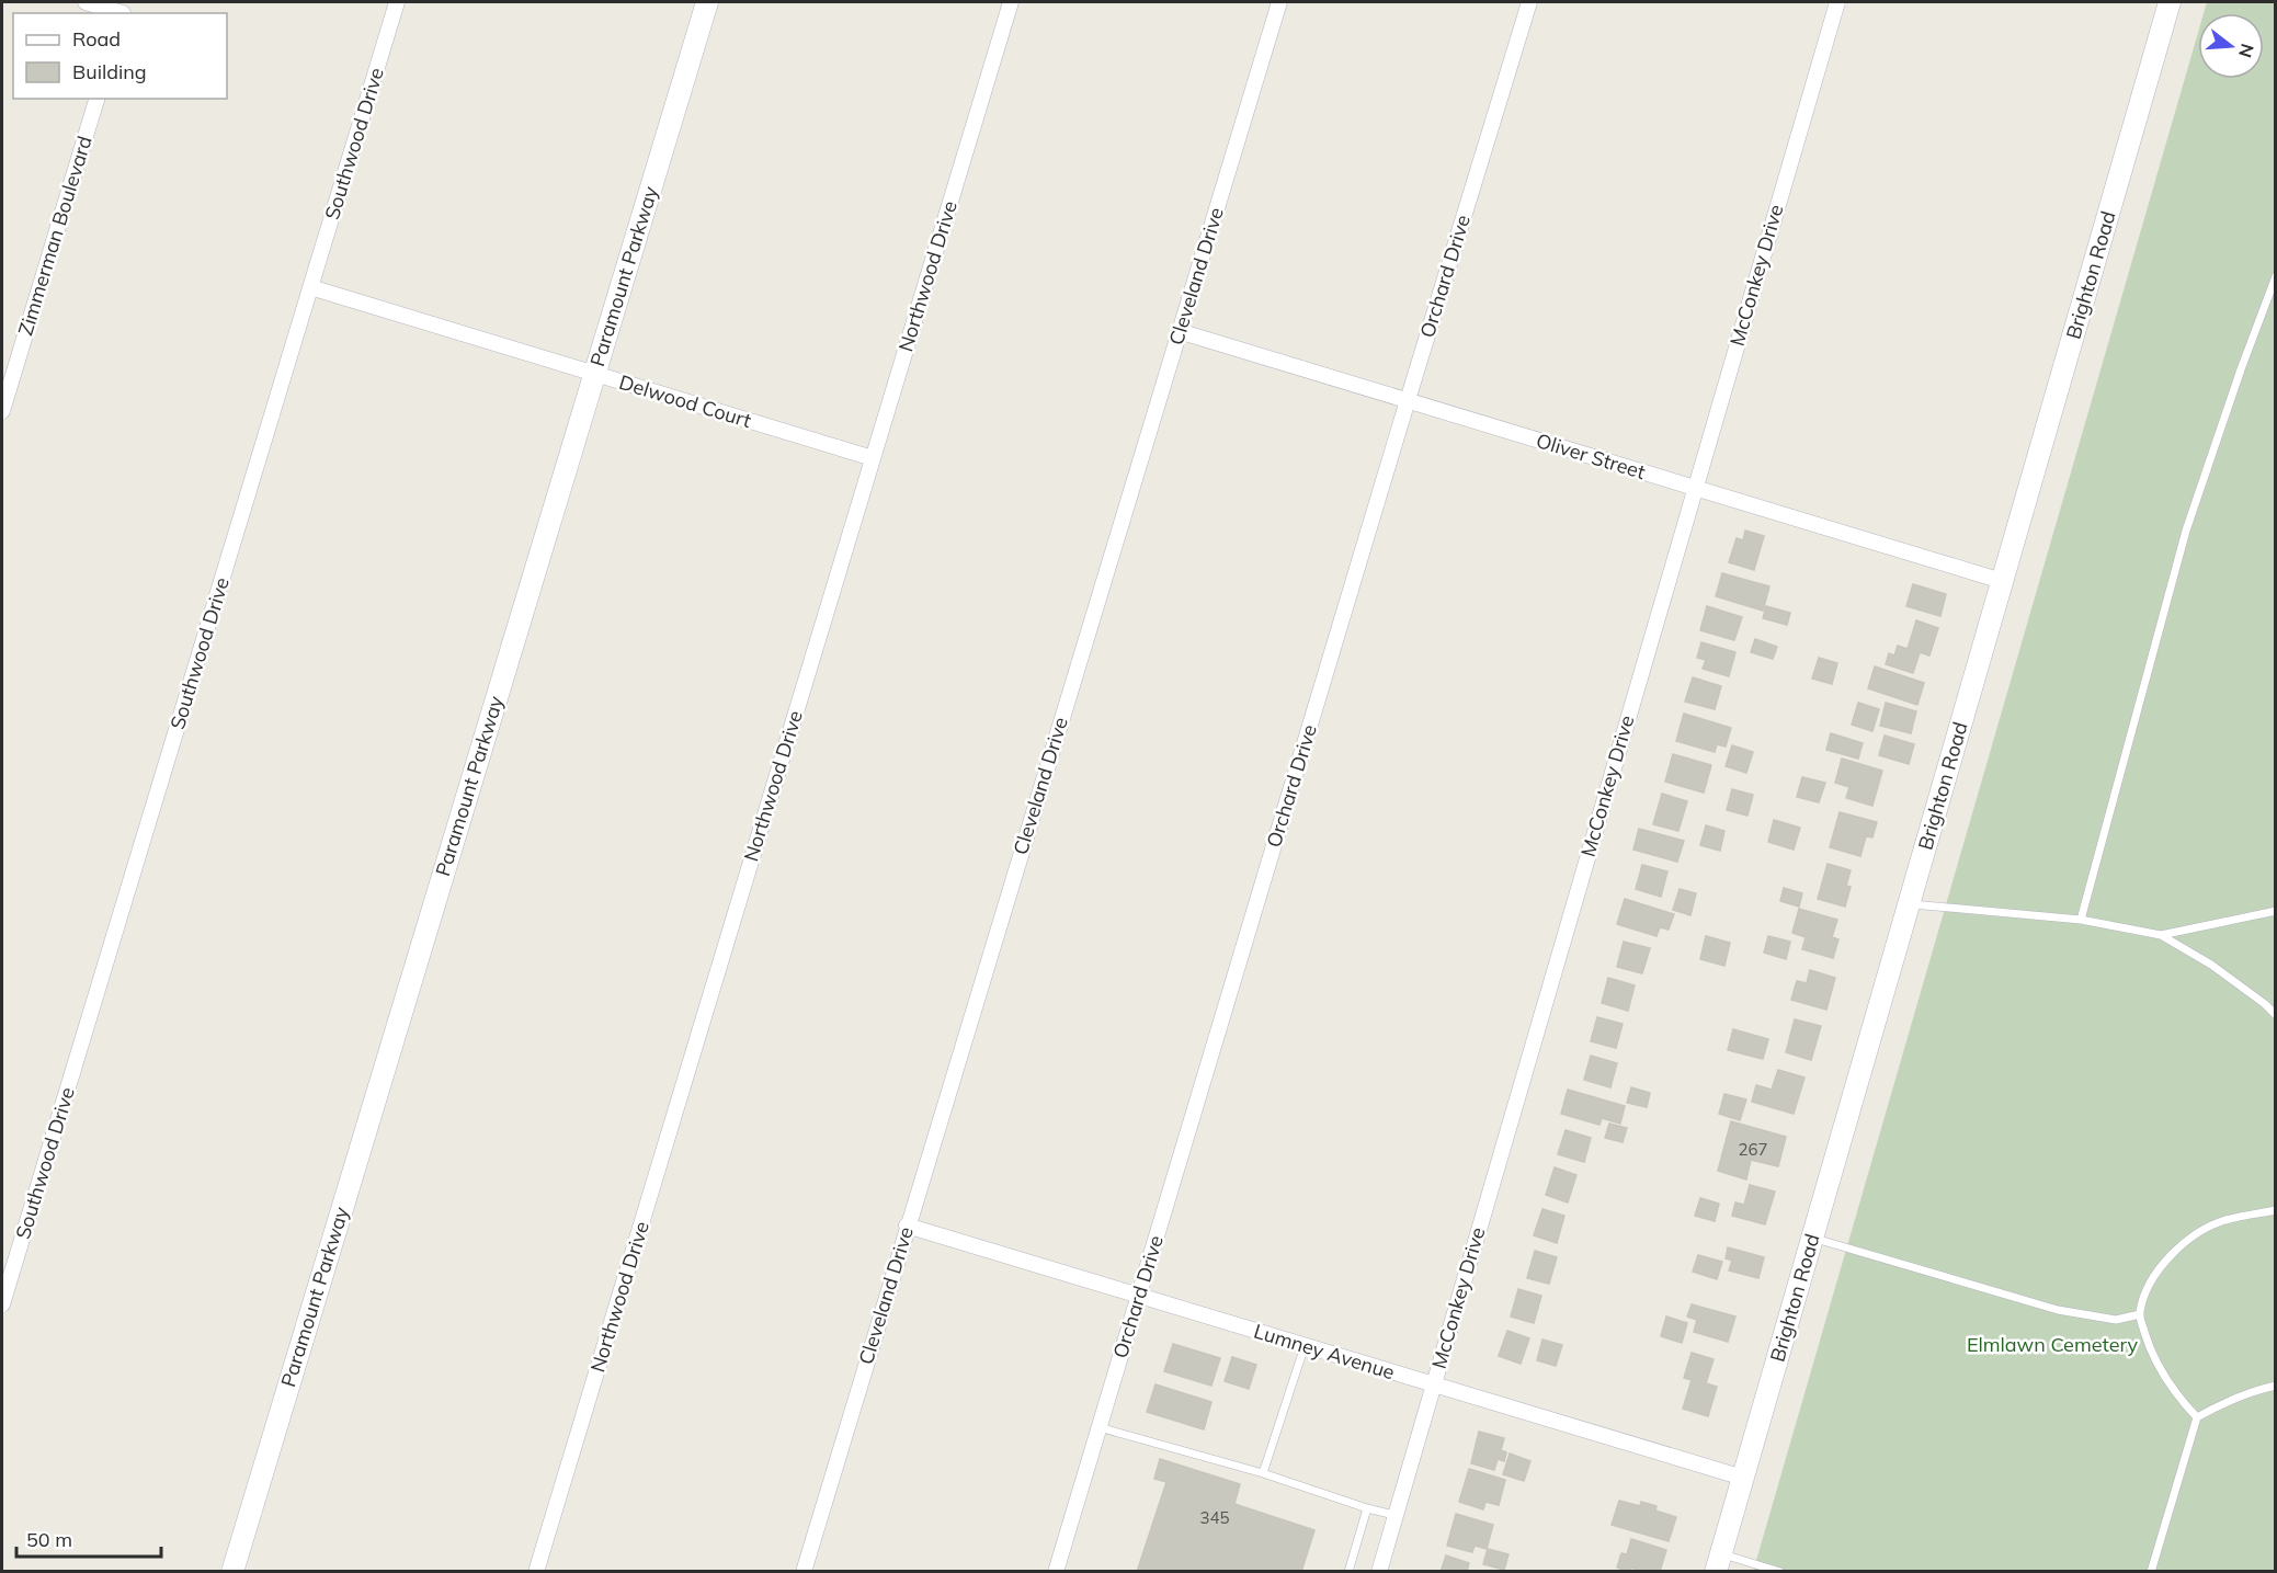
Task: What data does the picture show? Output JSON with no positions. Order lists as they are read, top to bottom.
{
  "streets": {
    "street": [
      "Southwood Drive",
      "Zimmerman Boulevard",
      "McConkey Drive",
      "Brighton Road",
      "Paramount Parkway",
      "Northwood Drive",
      "Cleveland Drive",
      "Orchard Drive",
      "Delwood Court",
      "Oliver Street",
      "Lumney Avenue"
    ]
  },
  "crossings": [
    ["Southwood Drive", "Delwood Court"],
    ["McConkey Drive", "Oliver Street"],
    ["McConkey Drive", "Lumney Avenue"],
    ["Brighton Road", "Oliver Street"],
    ["Brighton Road", "Lumney Avenue"],
    ["Paramount Parkway", "Delwood Court"],
    ["Northwood Drive", "Delwood Court"],
    ["Cleveland Drive", "Oliver Street"],
    ["Cleveland Drive", "Lumney Avenue"],
    ["Orchard Drive", "Oliver Street"],
    ["Orchard Drive", "Lumney Avenue"]
  ],
  "parks": ["Elmlawn Cemetery"],
  "house_numbers": ["267", "345"],
  "legend": ["Road", "Building"],
  "scale_bar": "50 m",
  "north": "right"
}
